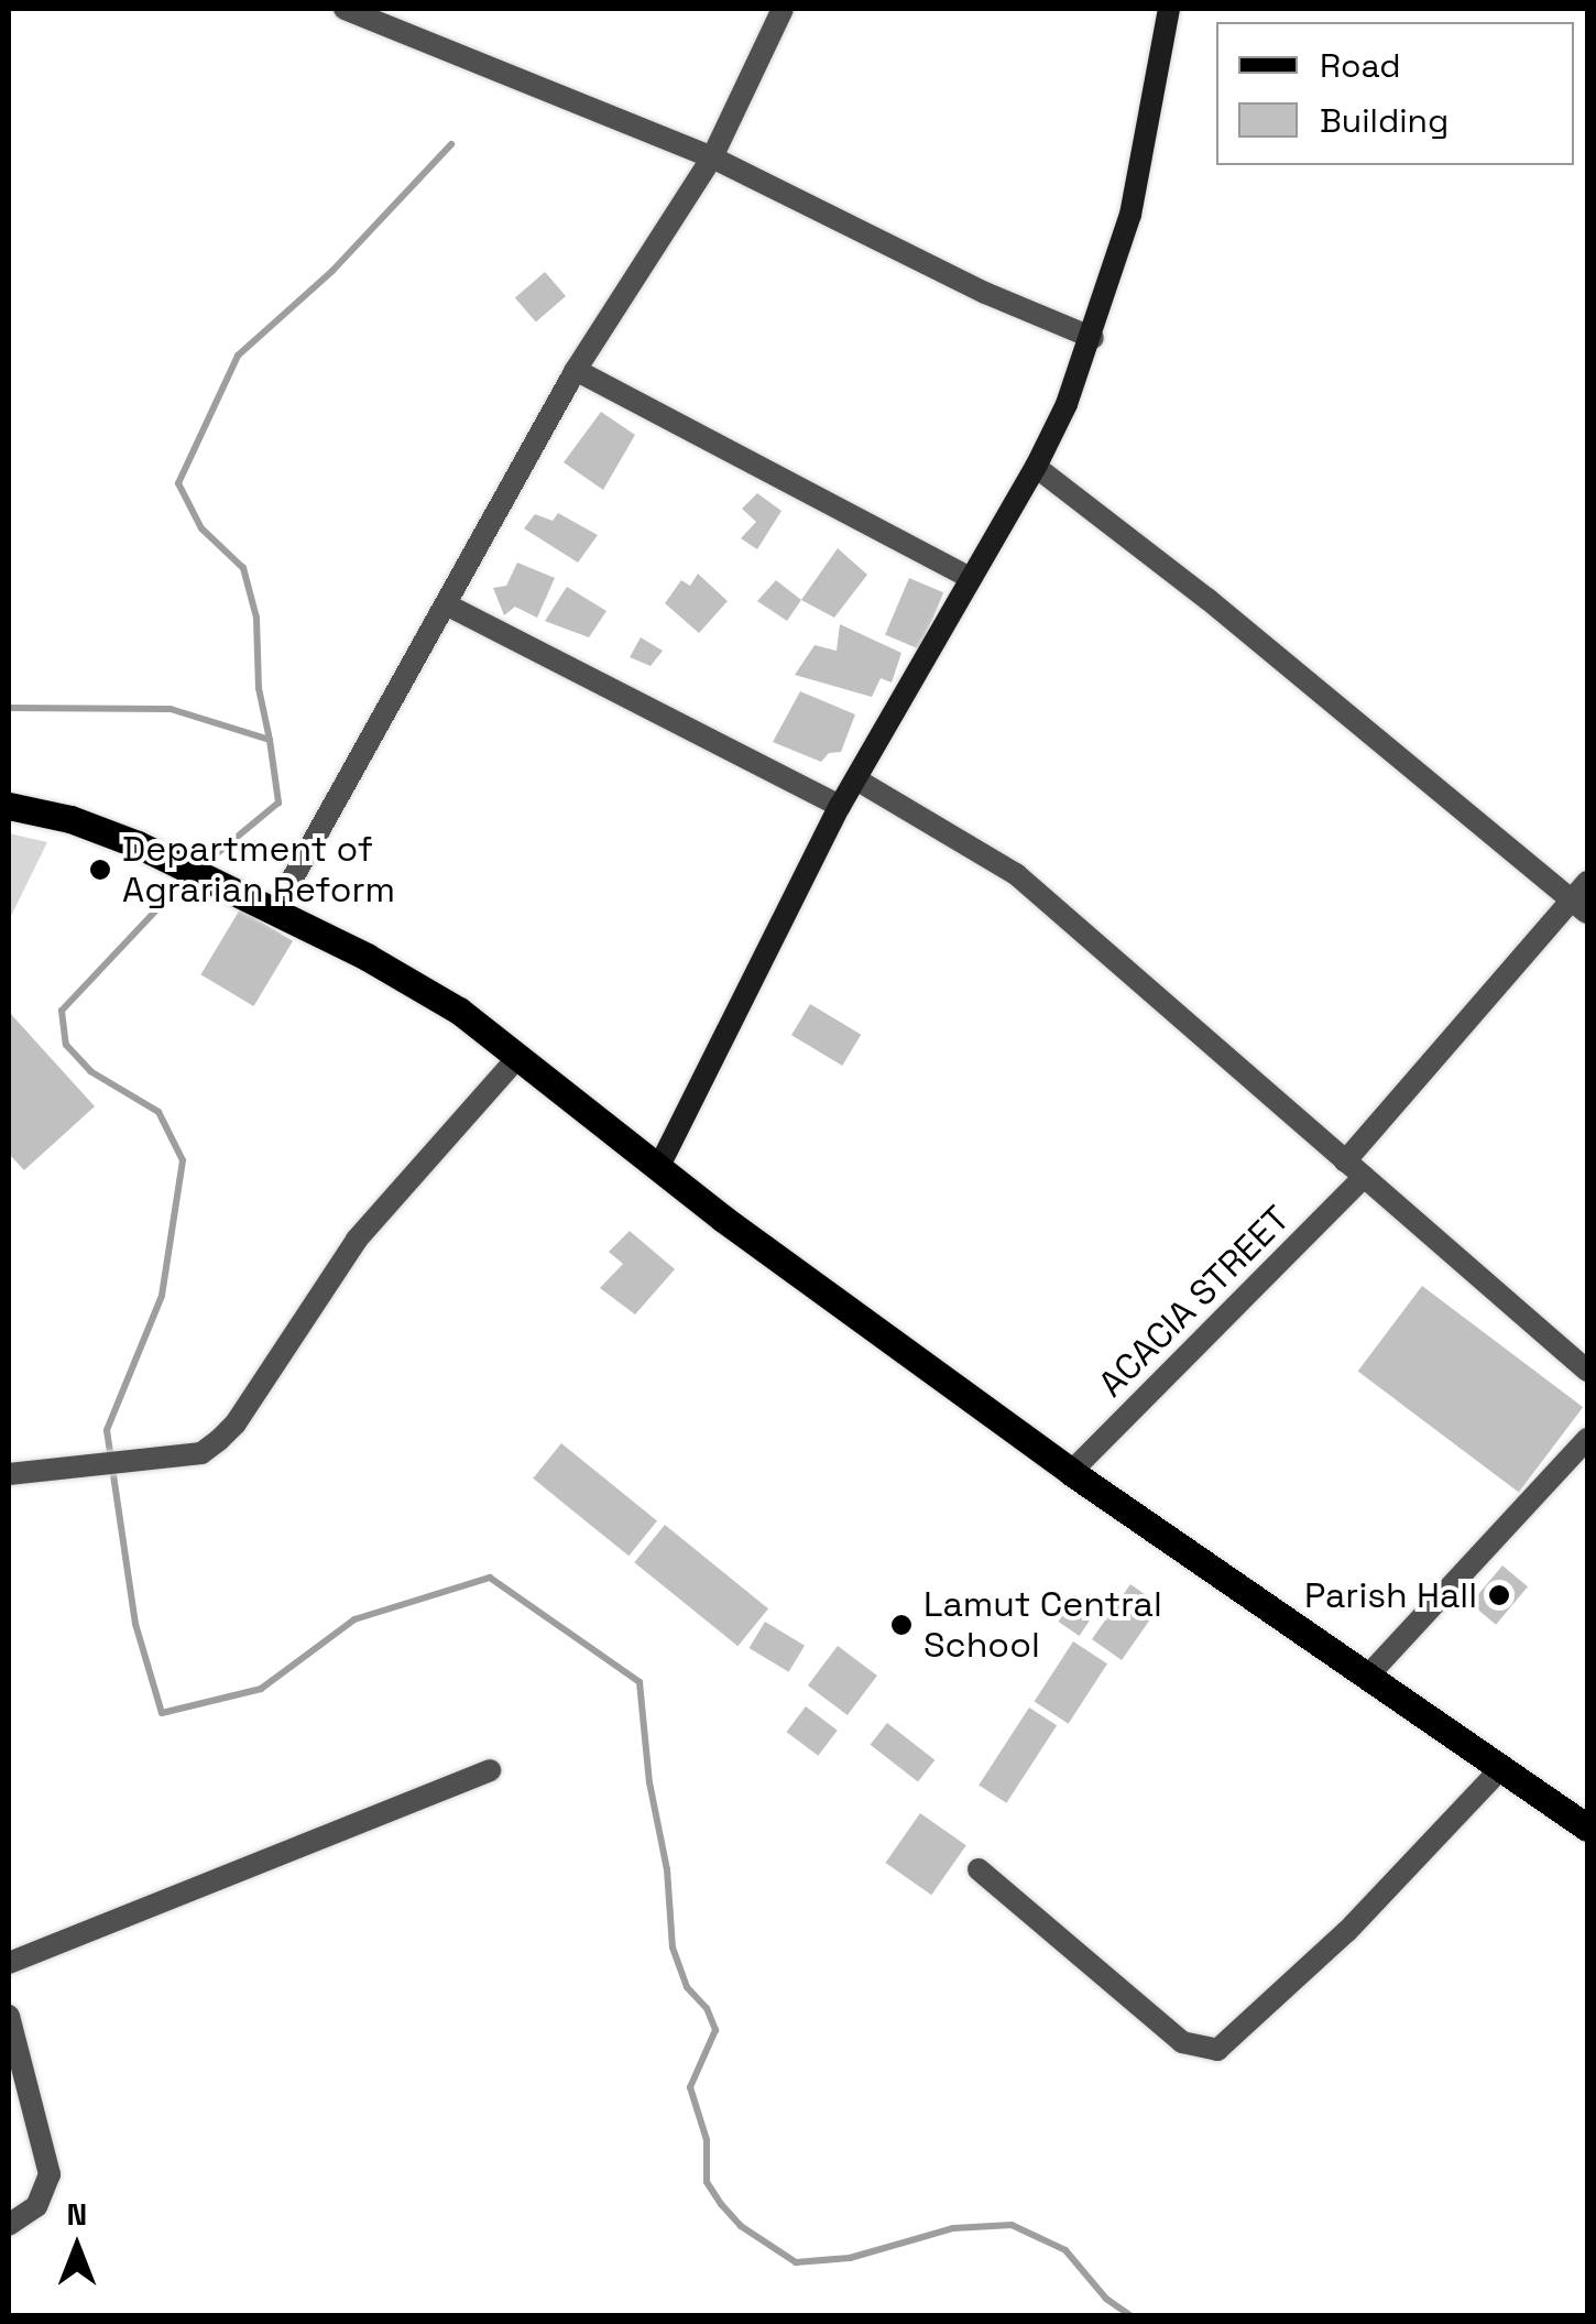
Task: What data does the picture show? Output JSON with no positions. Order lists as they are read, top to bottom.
{
  "streets": {
    "street": ["ACACIA STREET"]
  },
  "places": ["Department of Agrarian Reform", "Parish Hall", "Lamut Central School"],
  "legend": ["Road", "Building"],
  "north": "top"
}
